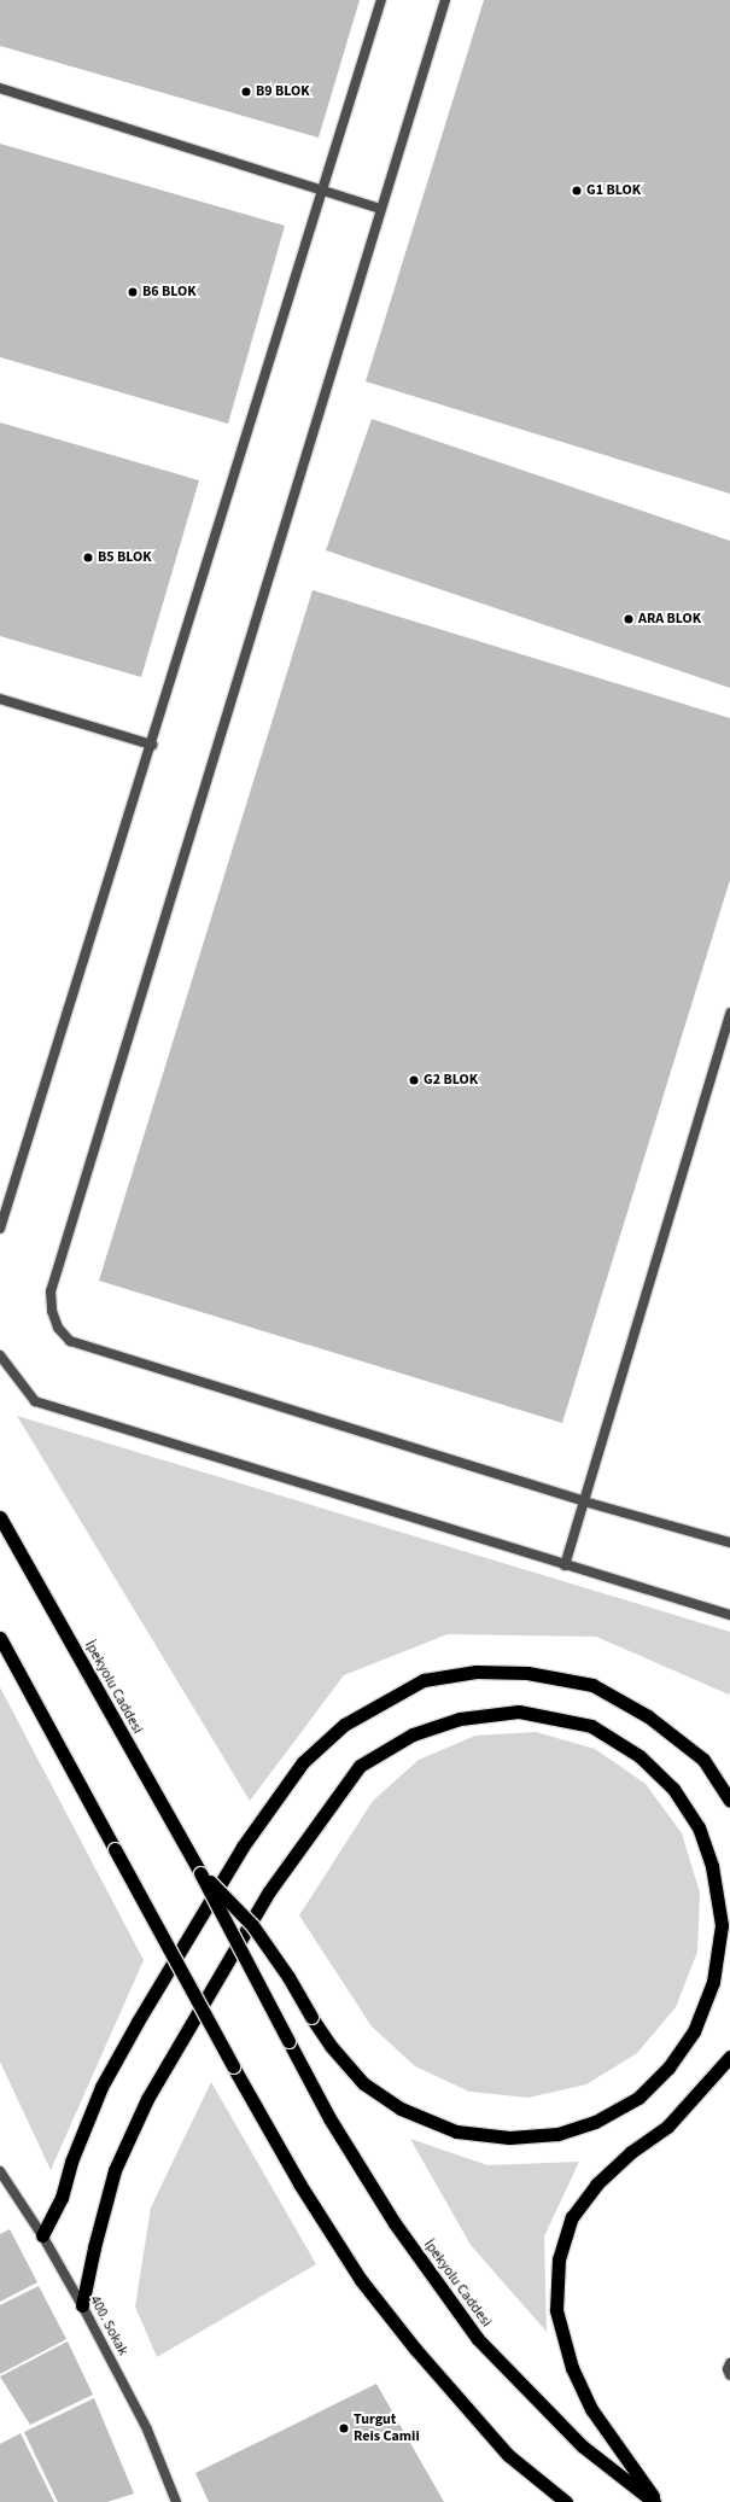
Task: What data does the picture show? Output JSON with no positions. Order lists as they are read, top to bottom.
{
  "streets": {
    "highway": ["İpekyolu Caddesi"],
    "street": ["400. Sokak"]
  },
  "places": [
    "B9 BLOK",
    "G1 BLOK",
    "B6 BLOK",
    "B5 BLOK",
    "ARA BLOK",
    "G2 BLOK",
    "Turgut Reis Camii"
  ]
}
